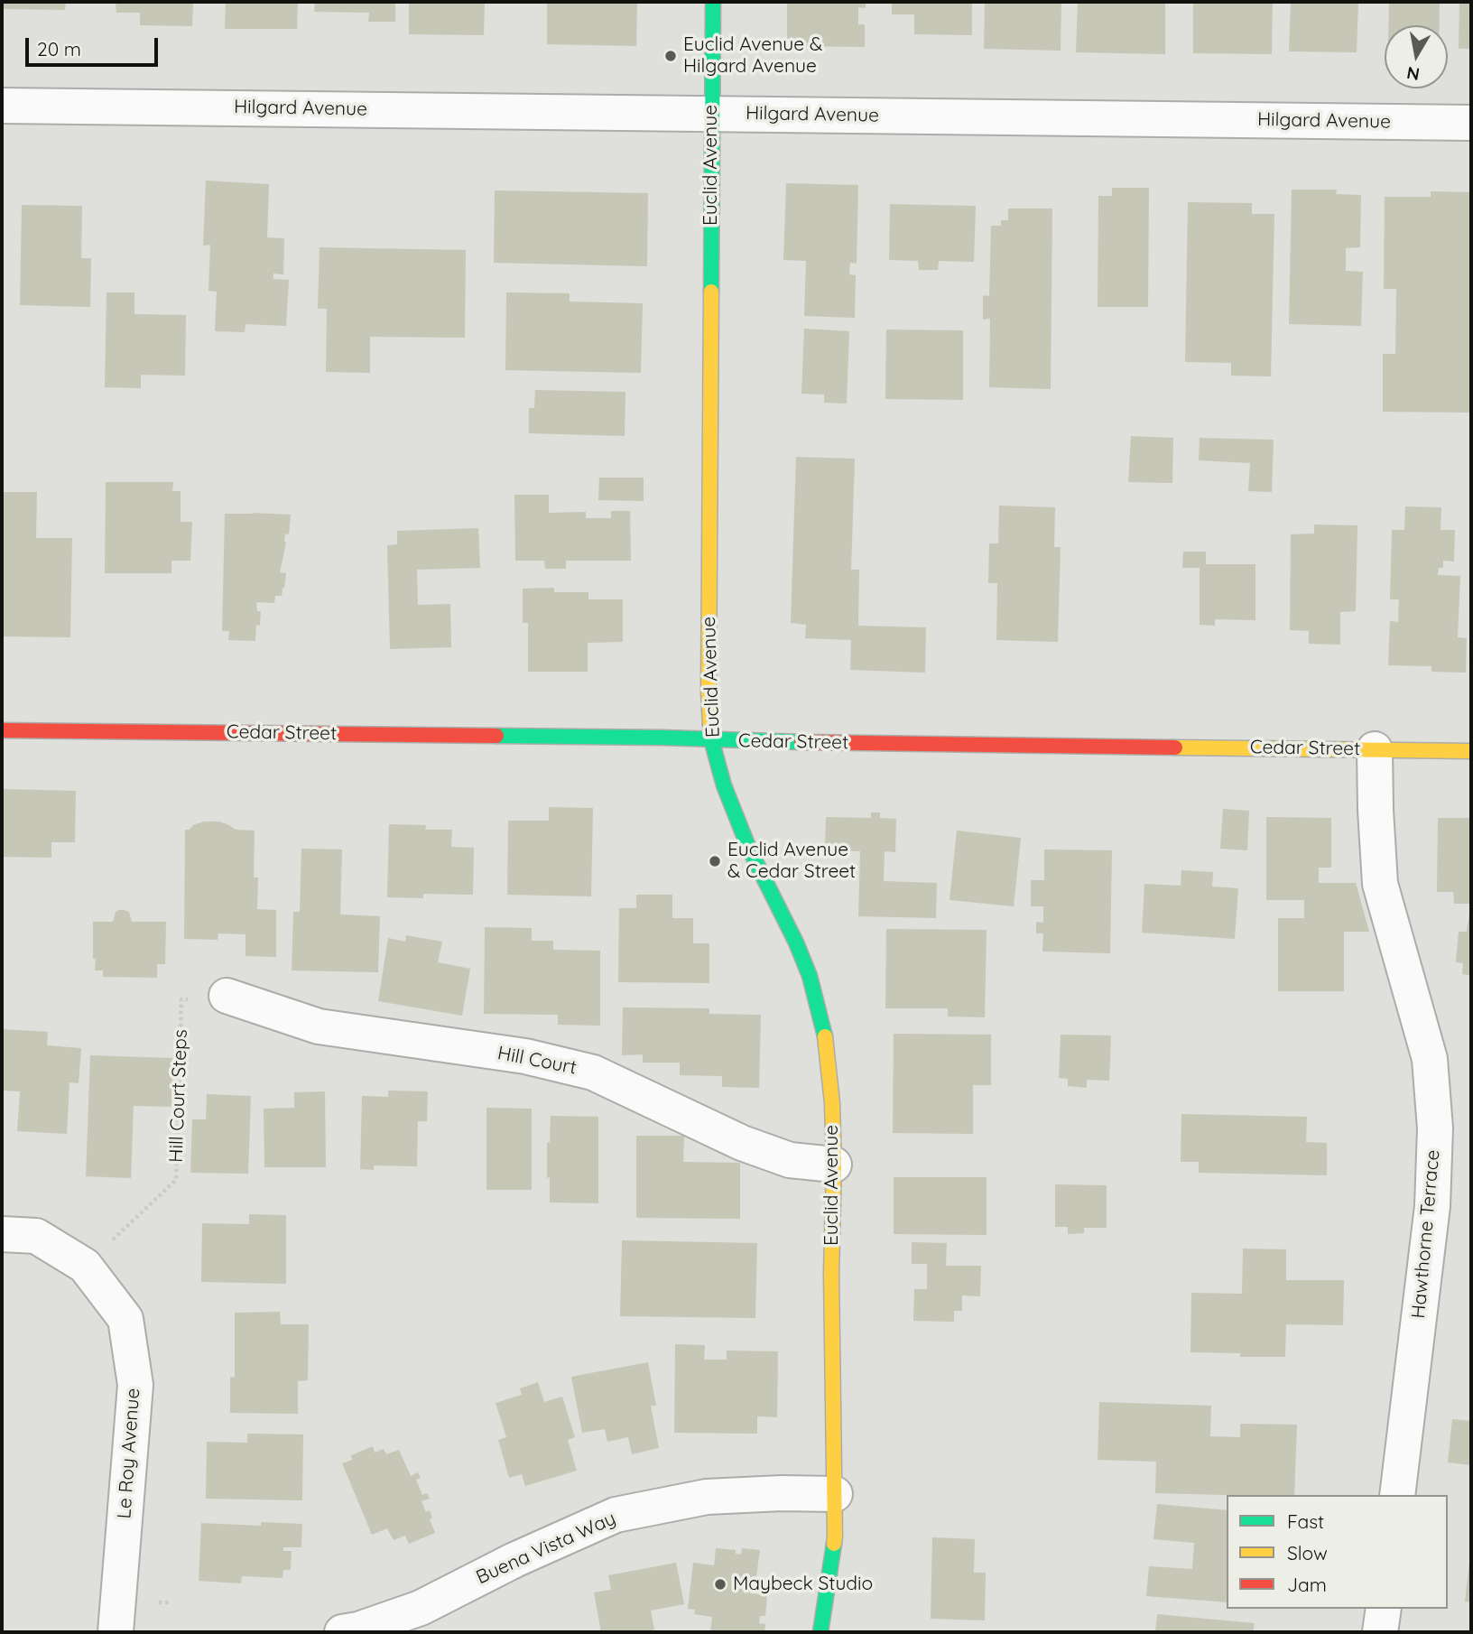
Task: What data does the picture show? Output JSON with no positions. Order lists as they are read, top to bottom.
{
  "streets": {
    "street": [
      "Hilgard Avenue",
      "Euclid Avenue",
      "Cedar Street",
      "Hill Court",
      "Hawthorne Terrace",
      "Le Roy Avenue",
      "Buena Vista Way"
    ],
    "path": ["Hill Court Steps"]
  },
  "crossings": [
    ["Hilgard Avenue", "Euclid Avenue"],
    ["Euclid Avenue", "Cedar Street"],
    ["Euclid Avenue", "Hill Court"],
    ["Euclid Avenue", "Buena Vista Way"],
    ["Cedar Street", "Hawthorne Terrace"],
    ["Hill Court Steps", "Le Roy Avenue"]
  ],
  "places": ["Euclid Avenue & Hilgard Avenue", "Euclid Avenue & Cedar Street", "Maybeck Studio"],
  "legend": ["Fast", "Slow", "Jam"],
  "scale_bar": "20 m",
  "north": "bottom"
}
